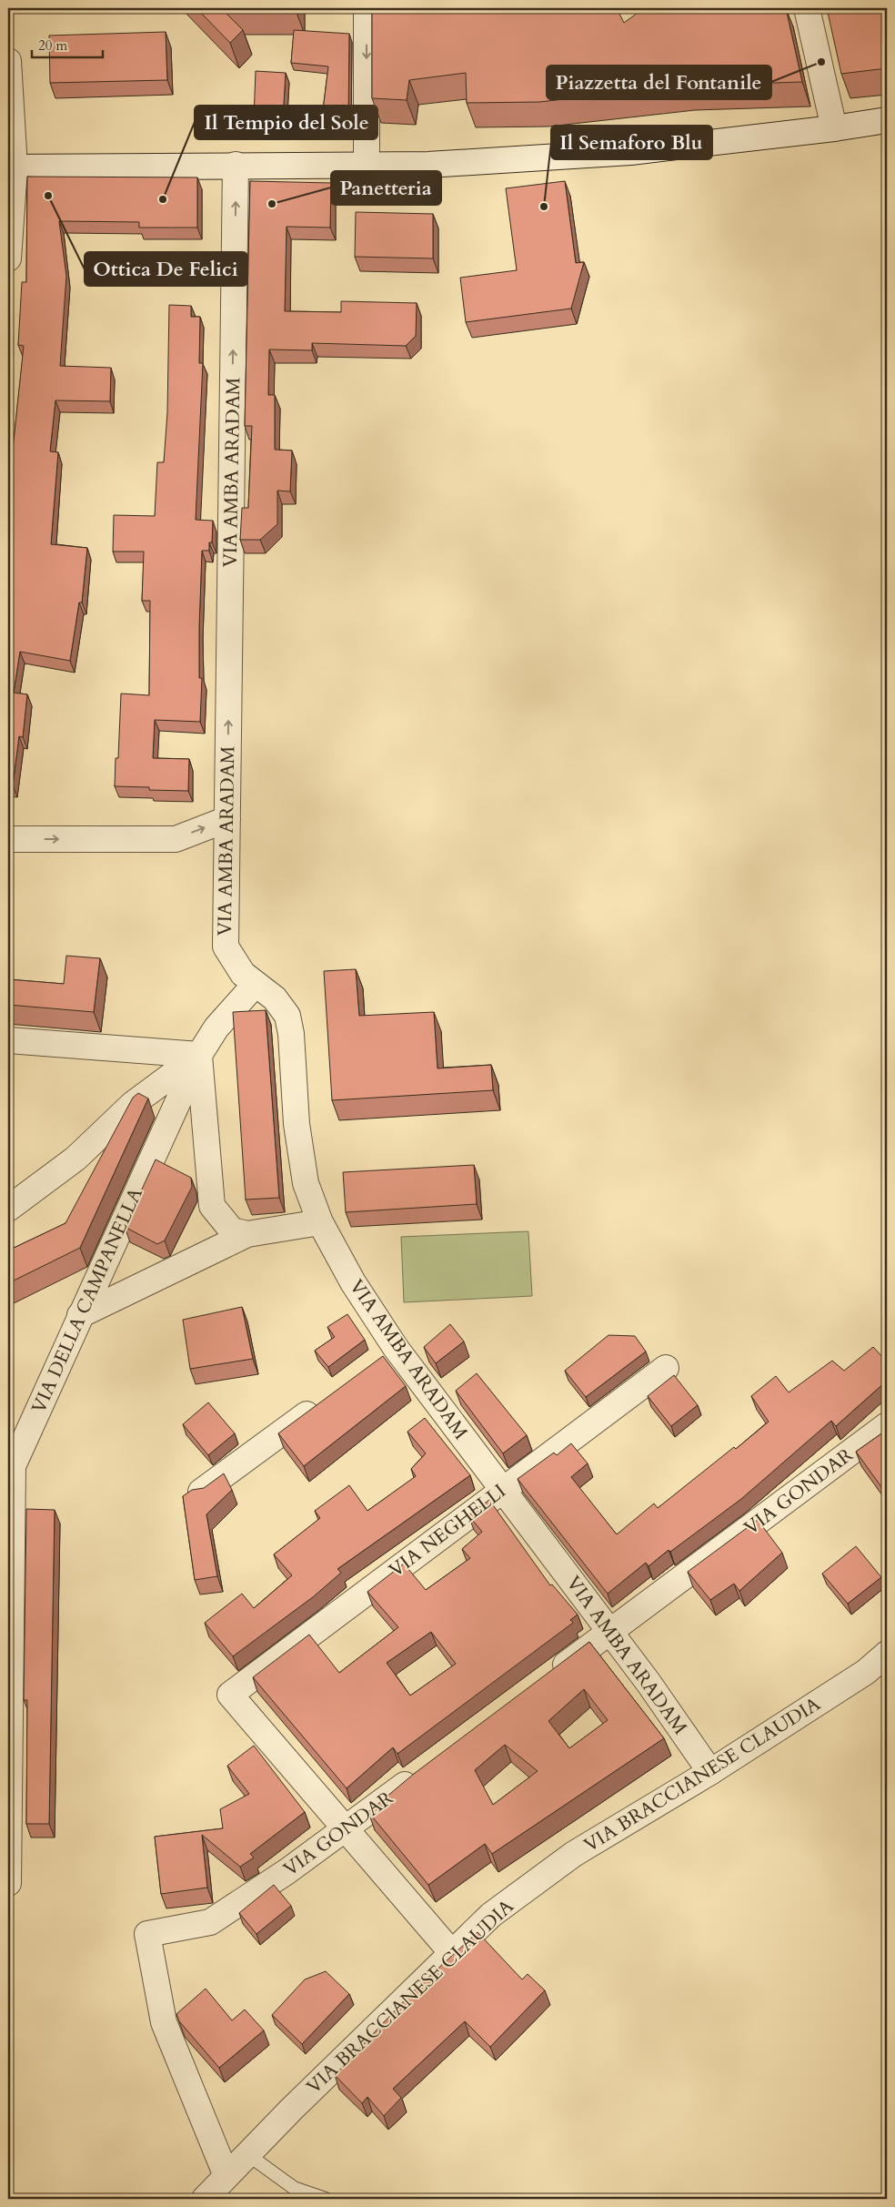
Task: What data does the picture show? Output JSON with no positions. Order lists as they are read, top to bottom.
{
  "streets": {
    "street": [
      "VIA AMBA ARADAM",
      "VIA DELLA CAMPANELLA",
      "VIA GONDAR",
      "VIA NEGHELLI",
      "VIA BRACCIANESE CLAUDIA"
    ]
  },
  "crossings": [
    ["VIA AMBA ARADAM", "VIA GONDAR"],
    ["VIA AMBA ARADAM", "VIA NEGHELLI"],
    ["VIA AMBA ARADAM", "VIA BRACCIANESE CLAUDIA"],
    ["VIA GONDAR", "VIA NEGHELLI"],
    ["VIA GONDAR", "VIA BRACCIANESE CLAUDIA"]
  ],
  "one_way": ["VIA AMBA ARADAM"],
  "places": [
    "Piazzetta del Fontanile",
    "Ottica De Felici",
    "Il Tempio del Sole",
    "Panetteria",
    "Il Semaforo Blu"
  ],
  "scale_bar": "20 m"
}
